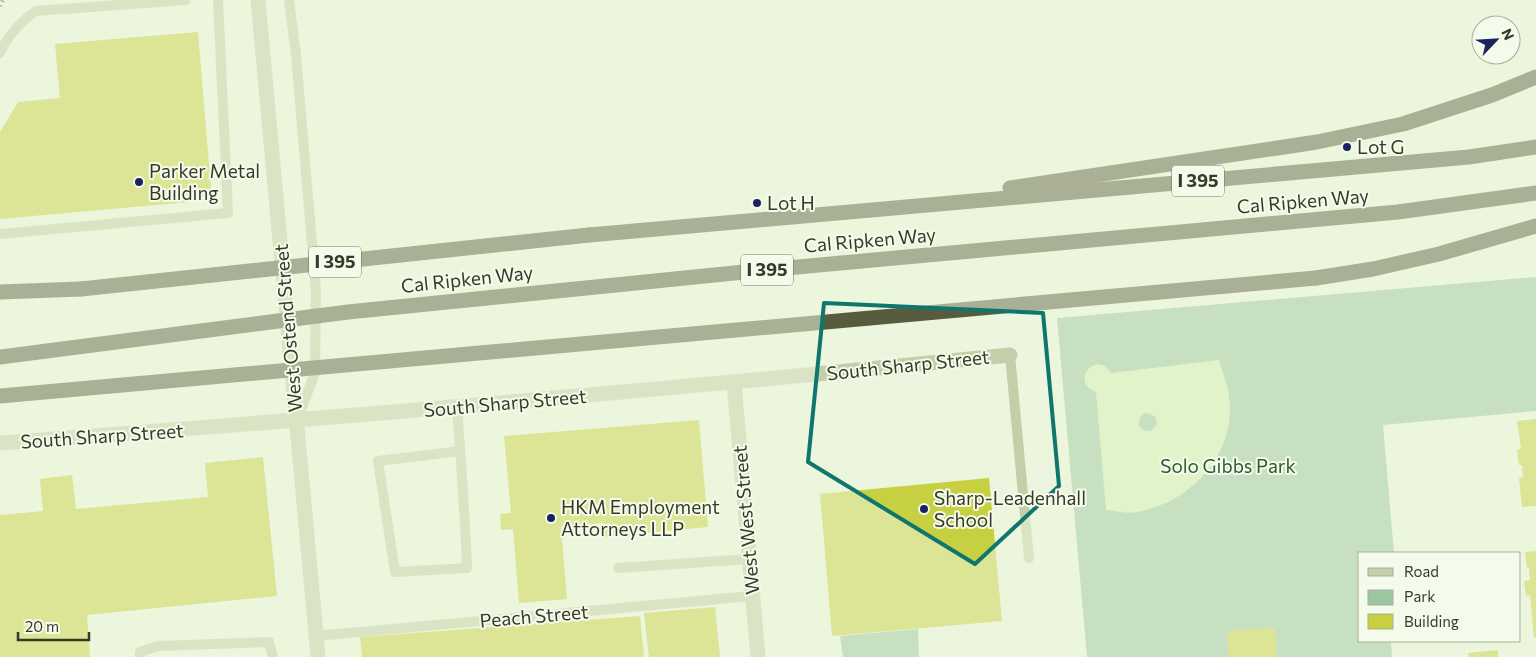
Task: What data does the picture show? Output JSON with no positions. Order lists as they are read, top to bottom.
{
  "streets": {
    "highway": ["I 395", "Cal Ripken Way"],
    "street": ["West Ostend Street", "South Sharp Street", "West West Street"],
    "lane": ["Peach Street"]
  },
  "crossings": [
    ["West Ostend Street", "South Sharp Street"],
    ["West Ostend Street", "Peach Street"],
    ["South Sharp Street", "West West Street"],
    ["West West Street", "Peach Street"]
  ],
  "parks": ["Solo Gibbs Park"],
  "places": [
    "Lot G",
    "Parker Metal Building",
    "Lot H",
    "Sharp-Leadenhall School",
    "HKM Employment Attorneys LLP"
  ],
  "legend": ["Road", "Park", "Building"],
  "scale_bar": "20 m",
  "north": "top right"
}
